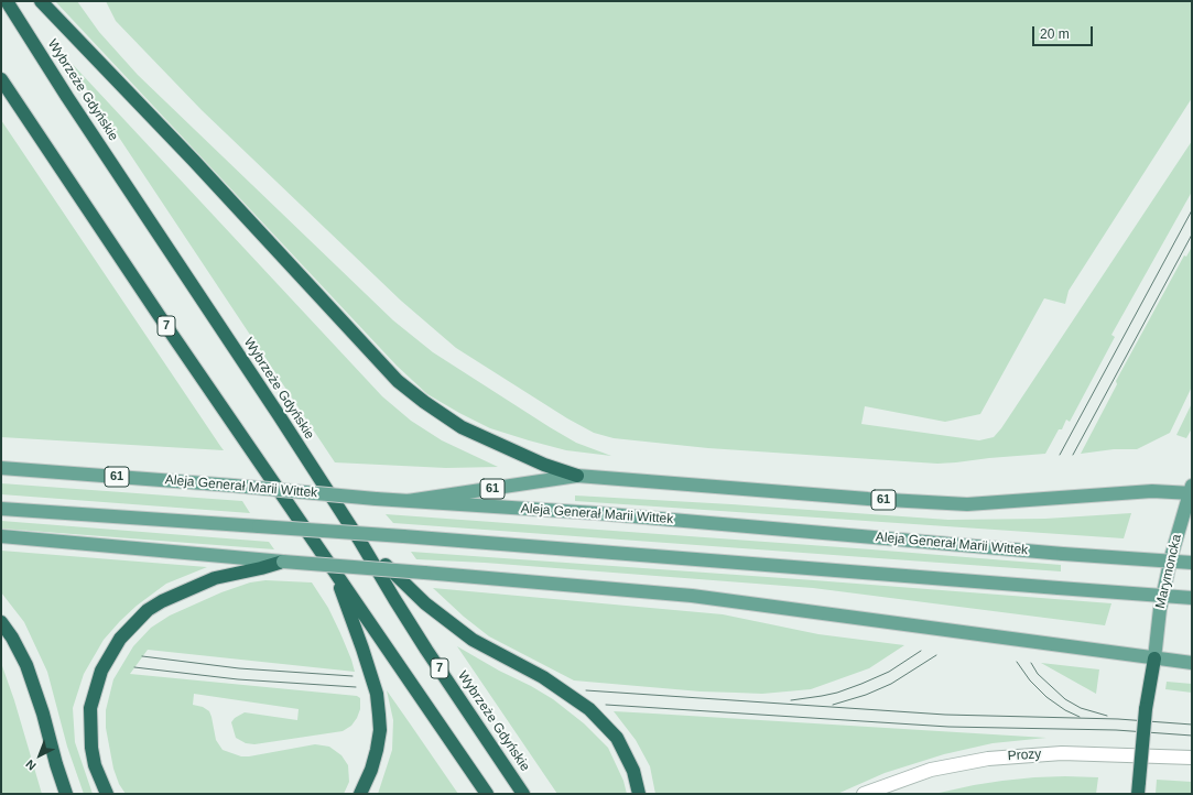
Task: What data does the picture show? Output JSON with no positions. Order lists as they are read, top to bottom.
{
  "streets": {
    "highway": ["Wybrzeże Gdyńskie", "7"],
    "main road": ["61", "Aleja Generał Marii Wittek", "Marymoncka"],
    "street": ["Prozy"]
  },
  "crossings": [
    ["61", "Aleja Generał Marii Wittek"],
    ["61", "Marymoncka"]
  ],
  "scale_bar": "20 m",
  "north": "bottom left"
}
